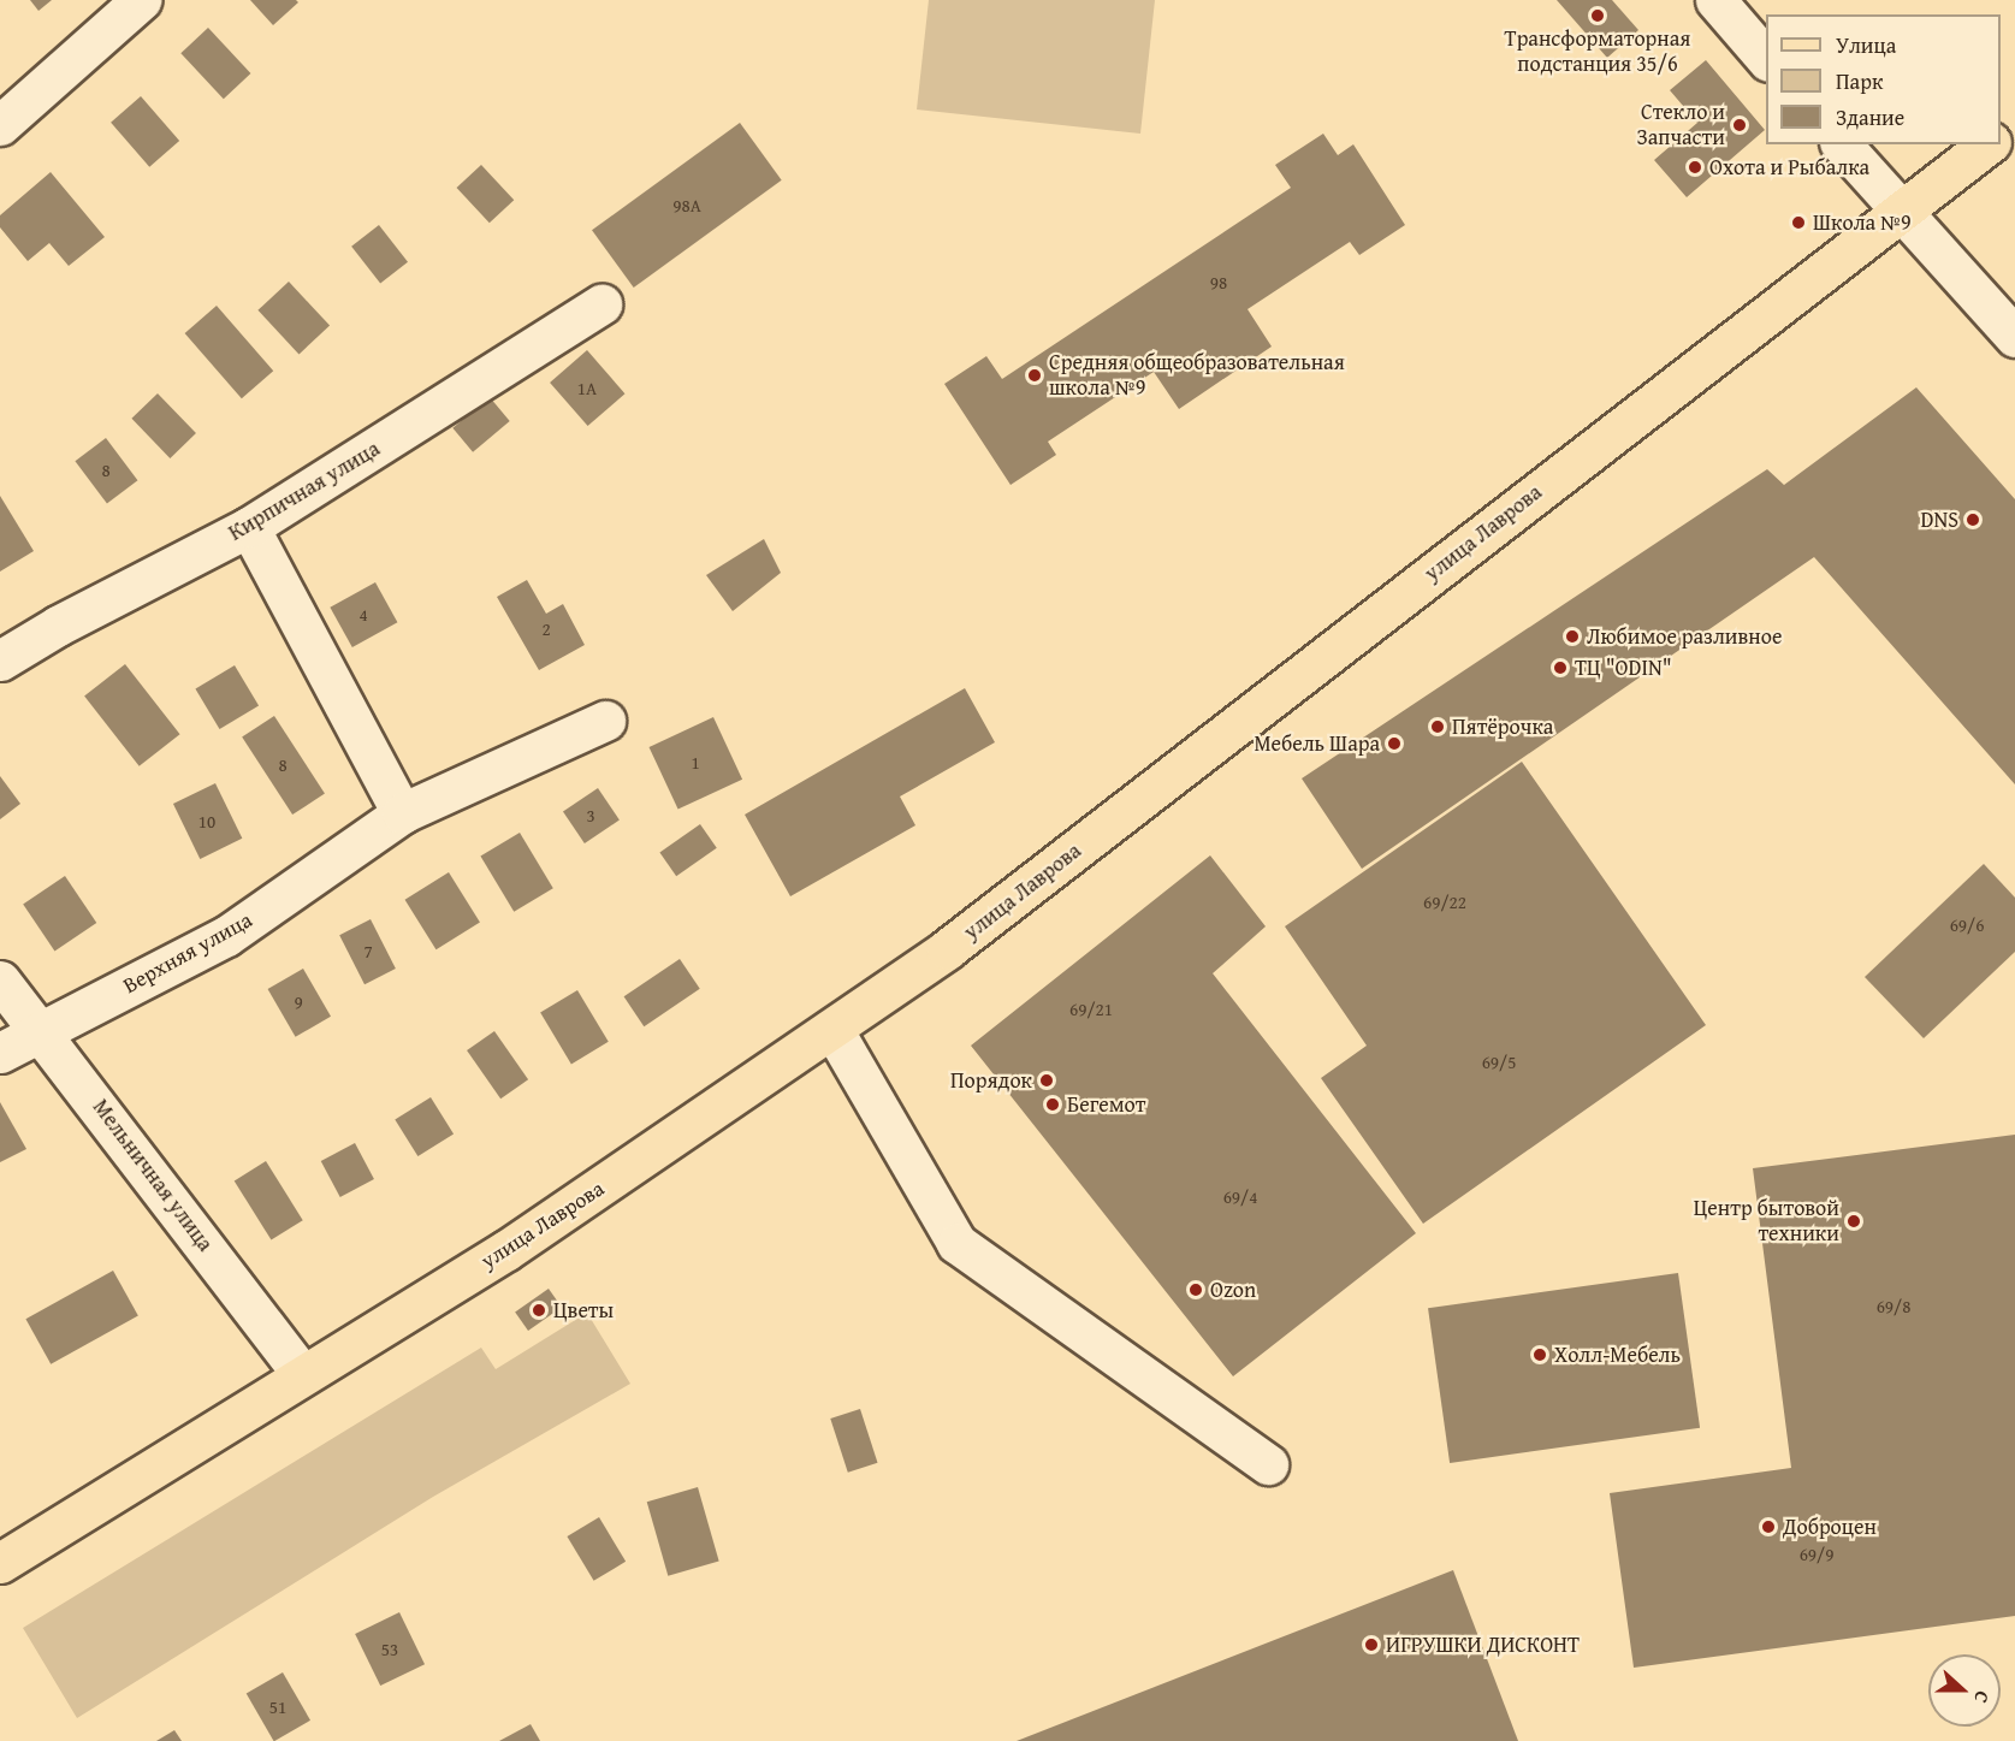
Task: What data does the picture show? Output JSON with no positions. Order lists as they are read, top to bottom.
{
  "streets": {
    "main road": ["улица Лаврова"],
    "street": ["Кирпичная улица", "Верхняя улица", "Мельничная улица"]
  },
  "crossings": [
    ["улица Лаврова", "Мельничная улица"],
    ["Верхняя улица", "Мельничная улица"]
  ],
  "places": [
    "Трансформаторная подстанция 35/6",
    "Стекло и Запчасти",
    "Охота и Рыбалка",
    "Школа №9",
    "Средняя общеобразовательная школа №9",
    "DNS",
    "Любимое разливное",
    "ТЦ \"ODIN\"",
    "Пятёрочка",
    "Мебель Шара",
    "Порядок",
    "Бегемот",
    "Центр бытовой техники",
    "Ozon",
    "Цветы",
    "Холл-Мебель",
    "Доброцен",
    "ИГРУШКИ ДИСКОНТ"
  ],
  "house_numbers": [
    "98А",
    "98",
    "1А",
    "8",
    "4",
    "2",
    "1",
    "8",
    "3",
    "10",
    "69/22",
    "69/6",
    "7",
    "9",
    "69/21",
    "69/5",
    "69/4",
    "69/8",
    "69/9",
    "53",
    "51"
  ],
  "legend": ["Улица", "Парк", "Здание"],
  "north": "right"
}
